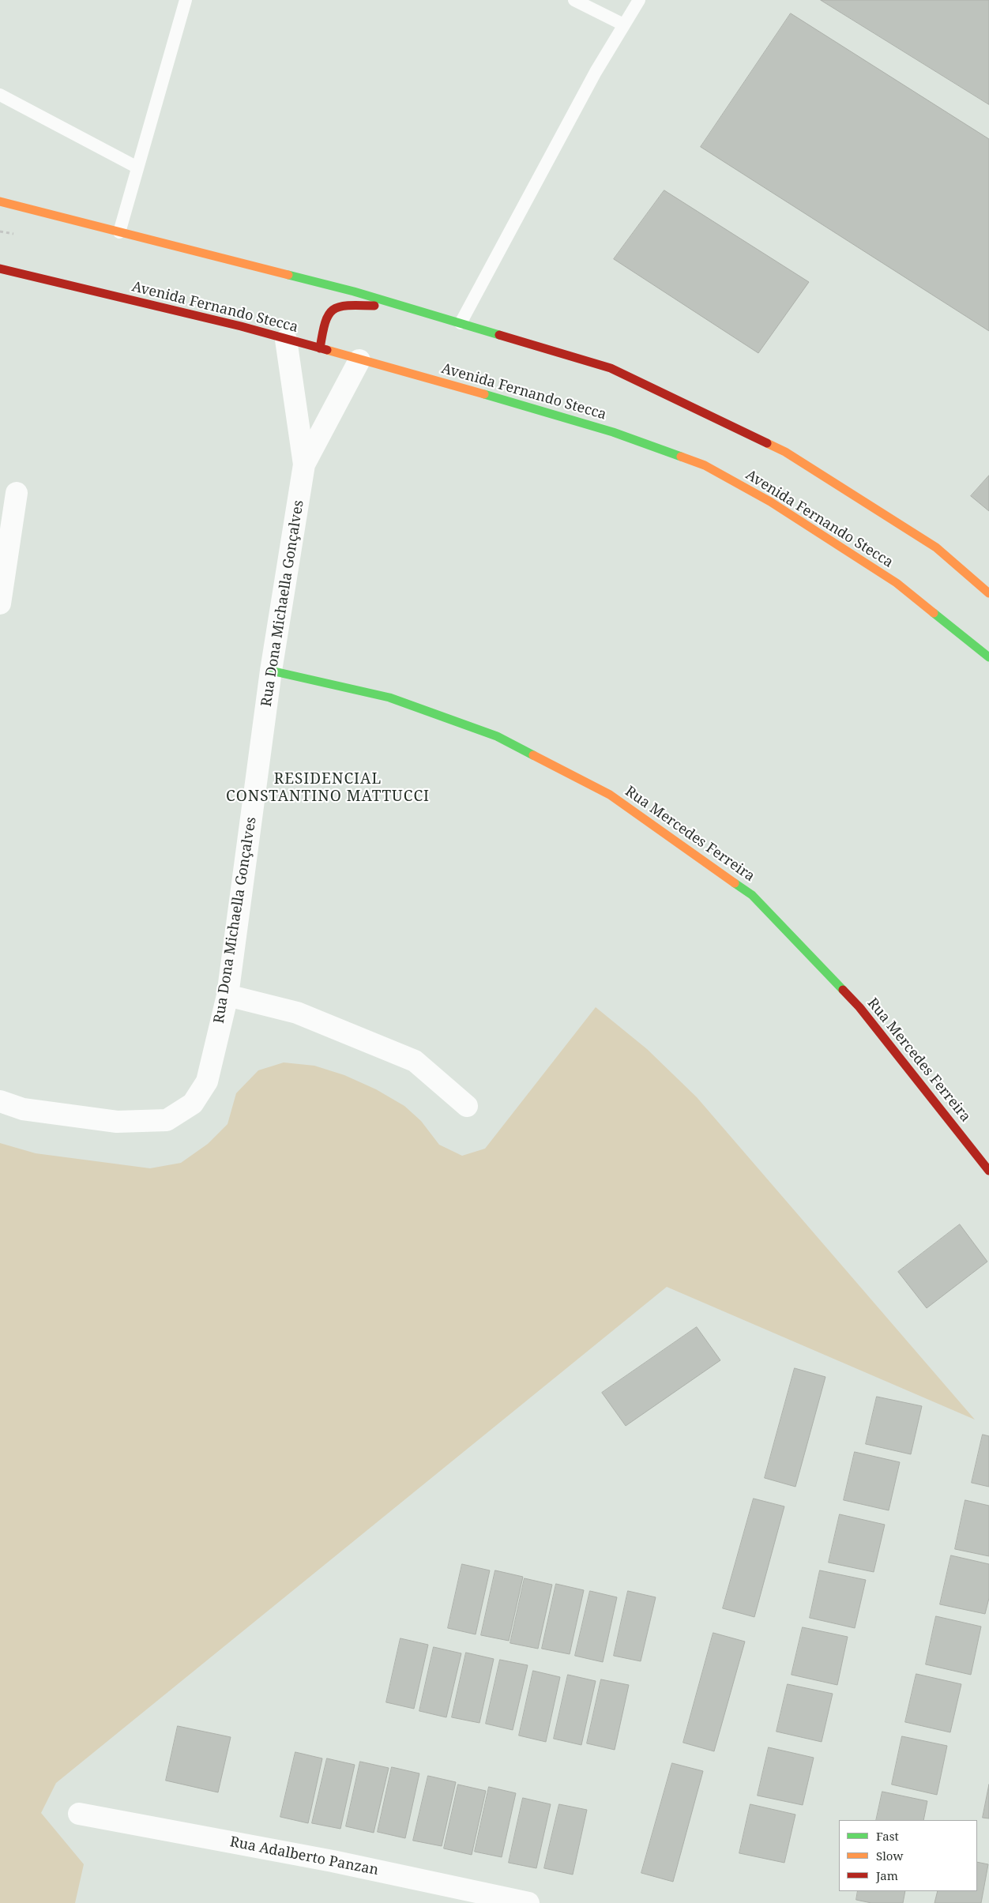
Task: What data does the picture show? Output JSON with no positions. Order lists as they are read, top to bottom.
{
  "streets": {
    "main road": ["Avenida Fernando Stecca", "Rua Mercedes Ferreira"],
    "street": ["Rua Dona Michaella Gonçalves", "Rua Adalberto Panzan"]
  },
  "crossings": [
    ["Avenida Fernando Stecca", "Rua Dona Michaella Gonçalves"],
    ["Rua Dona Michaella Gonçalves", "Rua Mercedes Ferreira"]
  ],
  "districts": ["RESIDENCIAL CONSTANTINO MATTUCCI"],
  "legend": ["Fast", "Slow", "Jam"]
}
